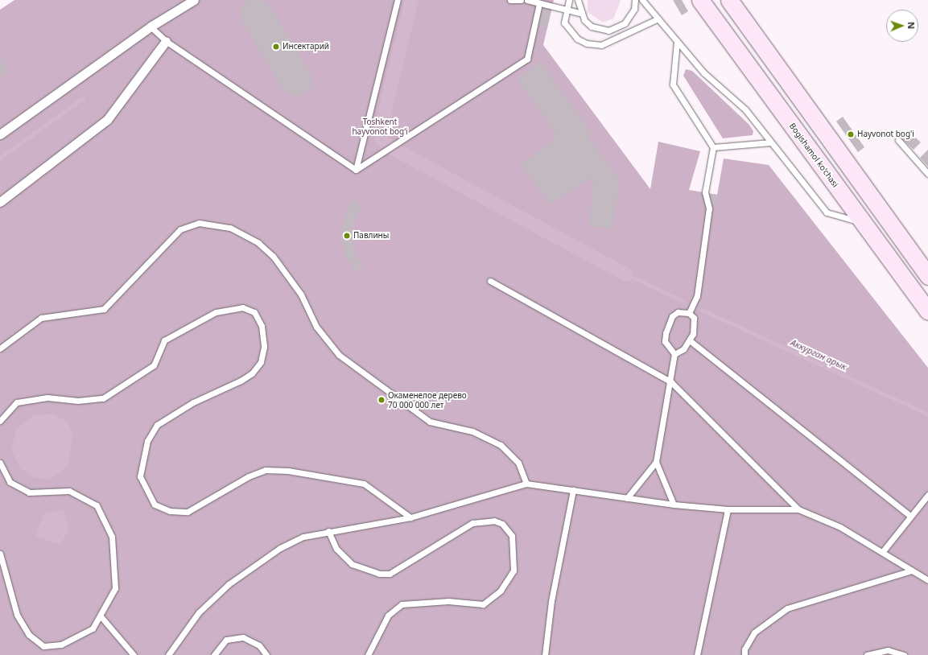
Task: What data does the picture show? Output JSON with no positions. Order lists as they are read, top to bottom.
{
  "streets": {
    "main road": ["Bogishamol ko'chasi"]
  },
  "water": ["Аккурган арык"],
  "parks": ["Toshkent hayvonot bogʻi"],
  "places": [
    "Инсектарий",
    "Hayvonot bog'i",
    "Павлины",
    "Окаменелое дерево 70 000 000 лет"
  ],
  "north": "right"
}
